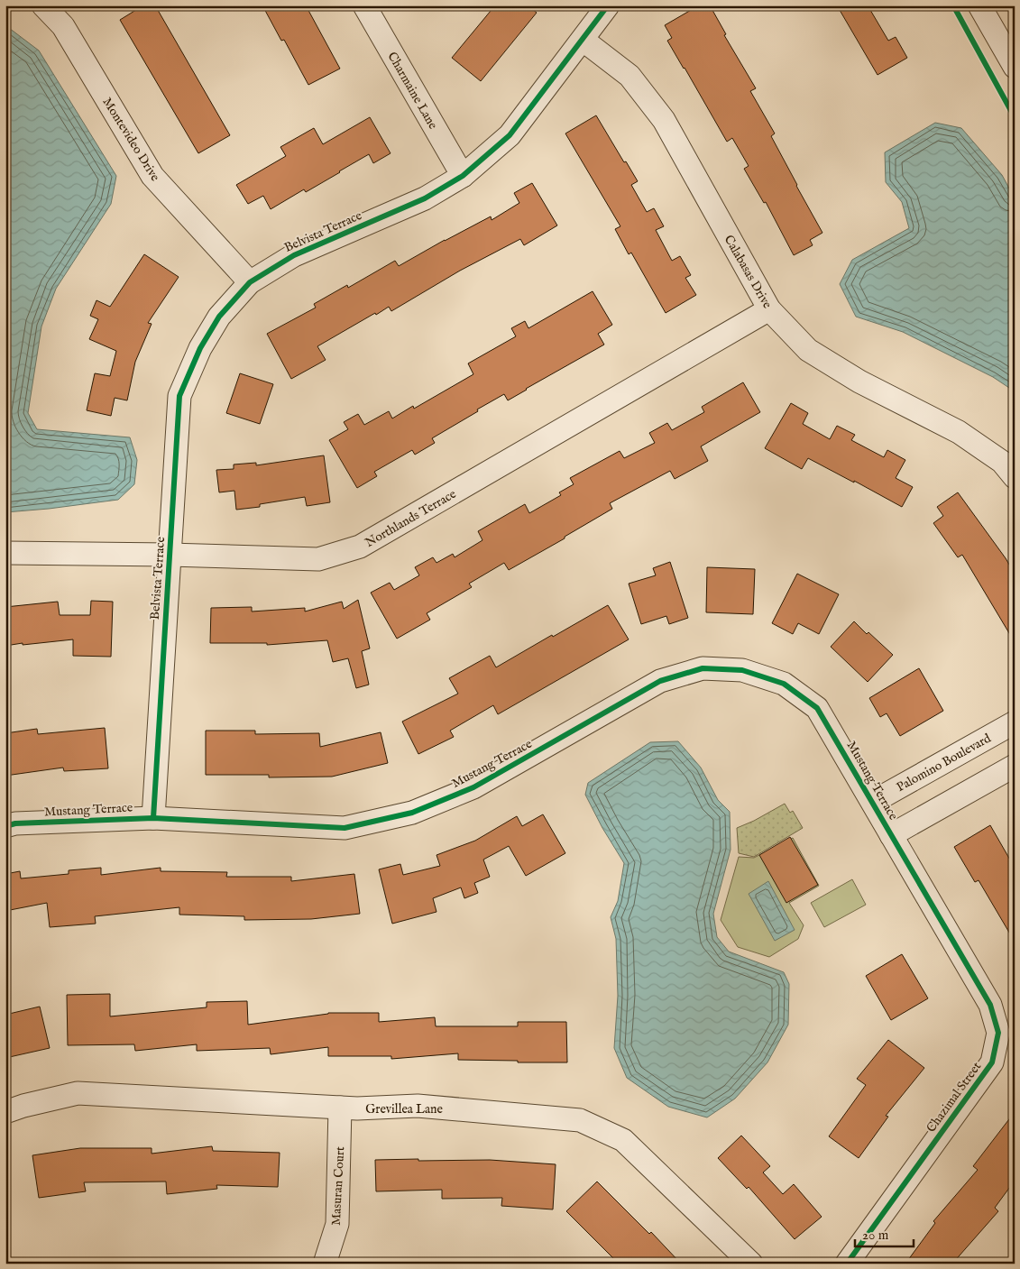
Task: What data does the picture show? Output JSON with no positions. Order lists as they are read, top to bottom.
{
  "streets": {
    "street": [
      "Charmaine Lane",
      "Montevideo Drive",
      "Belvista Terrace",
      "Calabasas Drive",
      "Northlands Terrace",
      "Palomino Boulevard",
      "Mustang Terrace",
      "Chazimal Street",
      "Grevillea Lane",
      "Masuran Court"
    ]
  },
  "crossings": [
    ["Charmaine Lane", "Belvista Terrace"],
    ["Montevideo Drive", "Belvista Terrace"],
    ["Belvista Terrace", "Calabasas Drive"],
    ["Belvista Terrace", "Northlands Terrace"],
    ["Belvista Terrace", "Mustang Terrace"],
    ["Calabasas Drive", "Northlands Terrace"],
    ["Palomino Boulevard", "Mustang Terrace"],
    ["Mustang Terrace", "Chazimal Street"],
    ["Grevillea Lane", "Masuran Court"]
  ],
  "scale_bar": "20 m"
}
